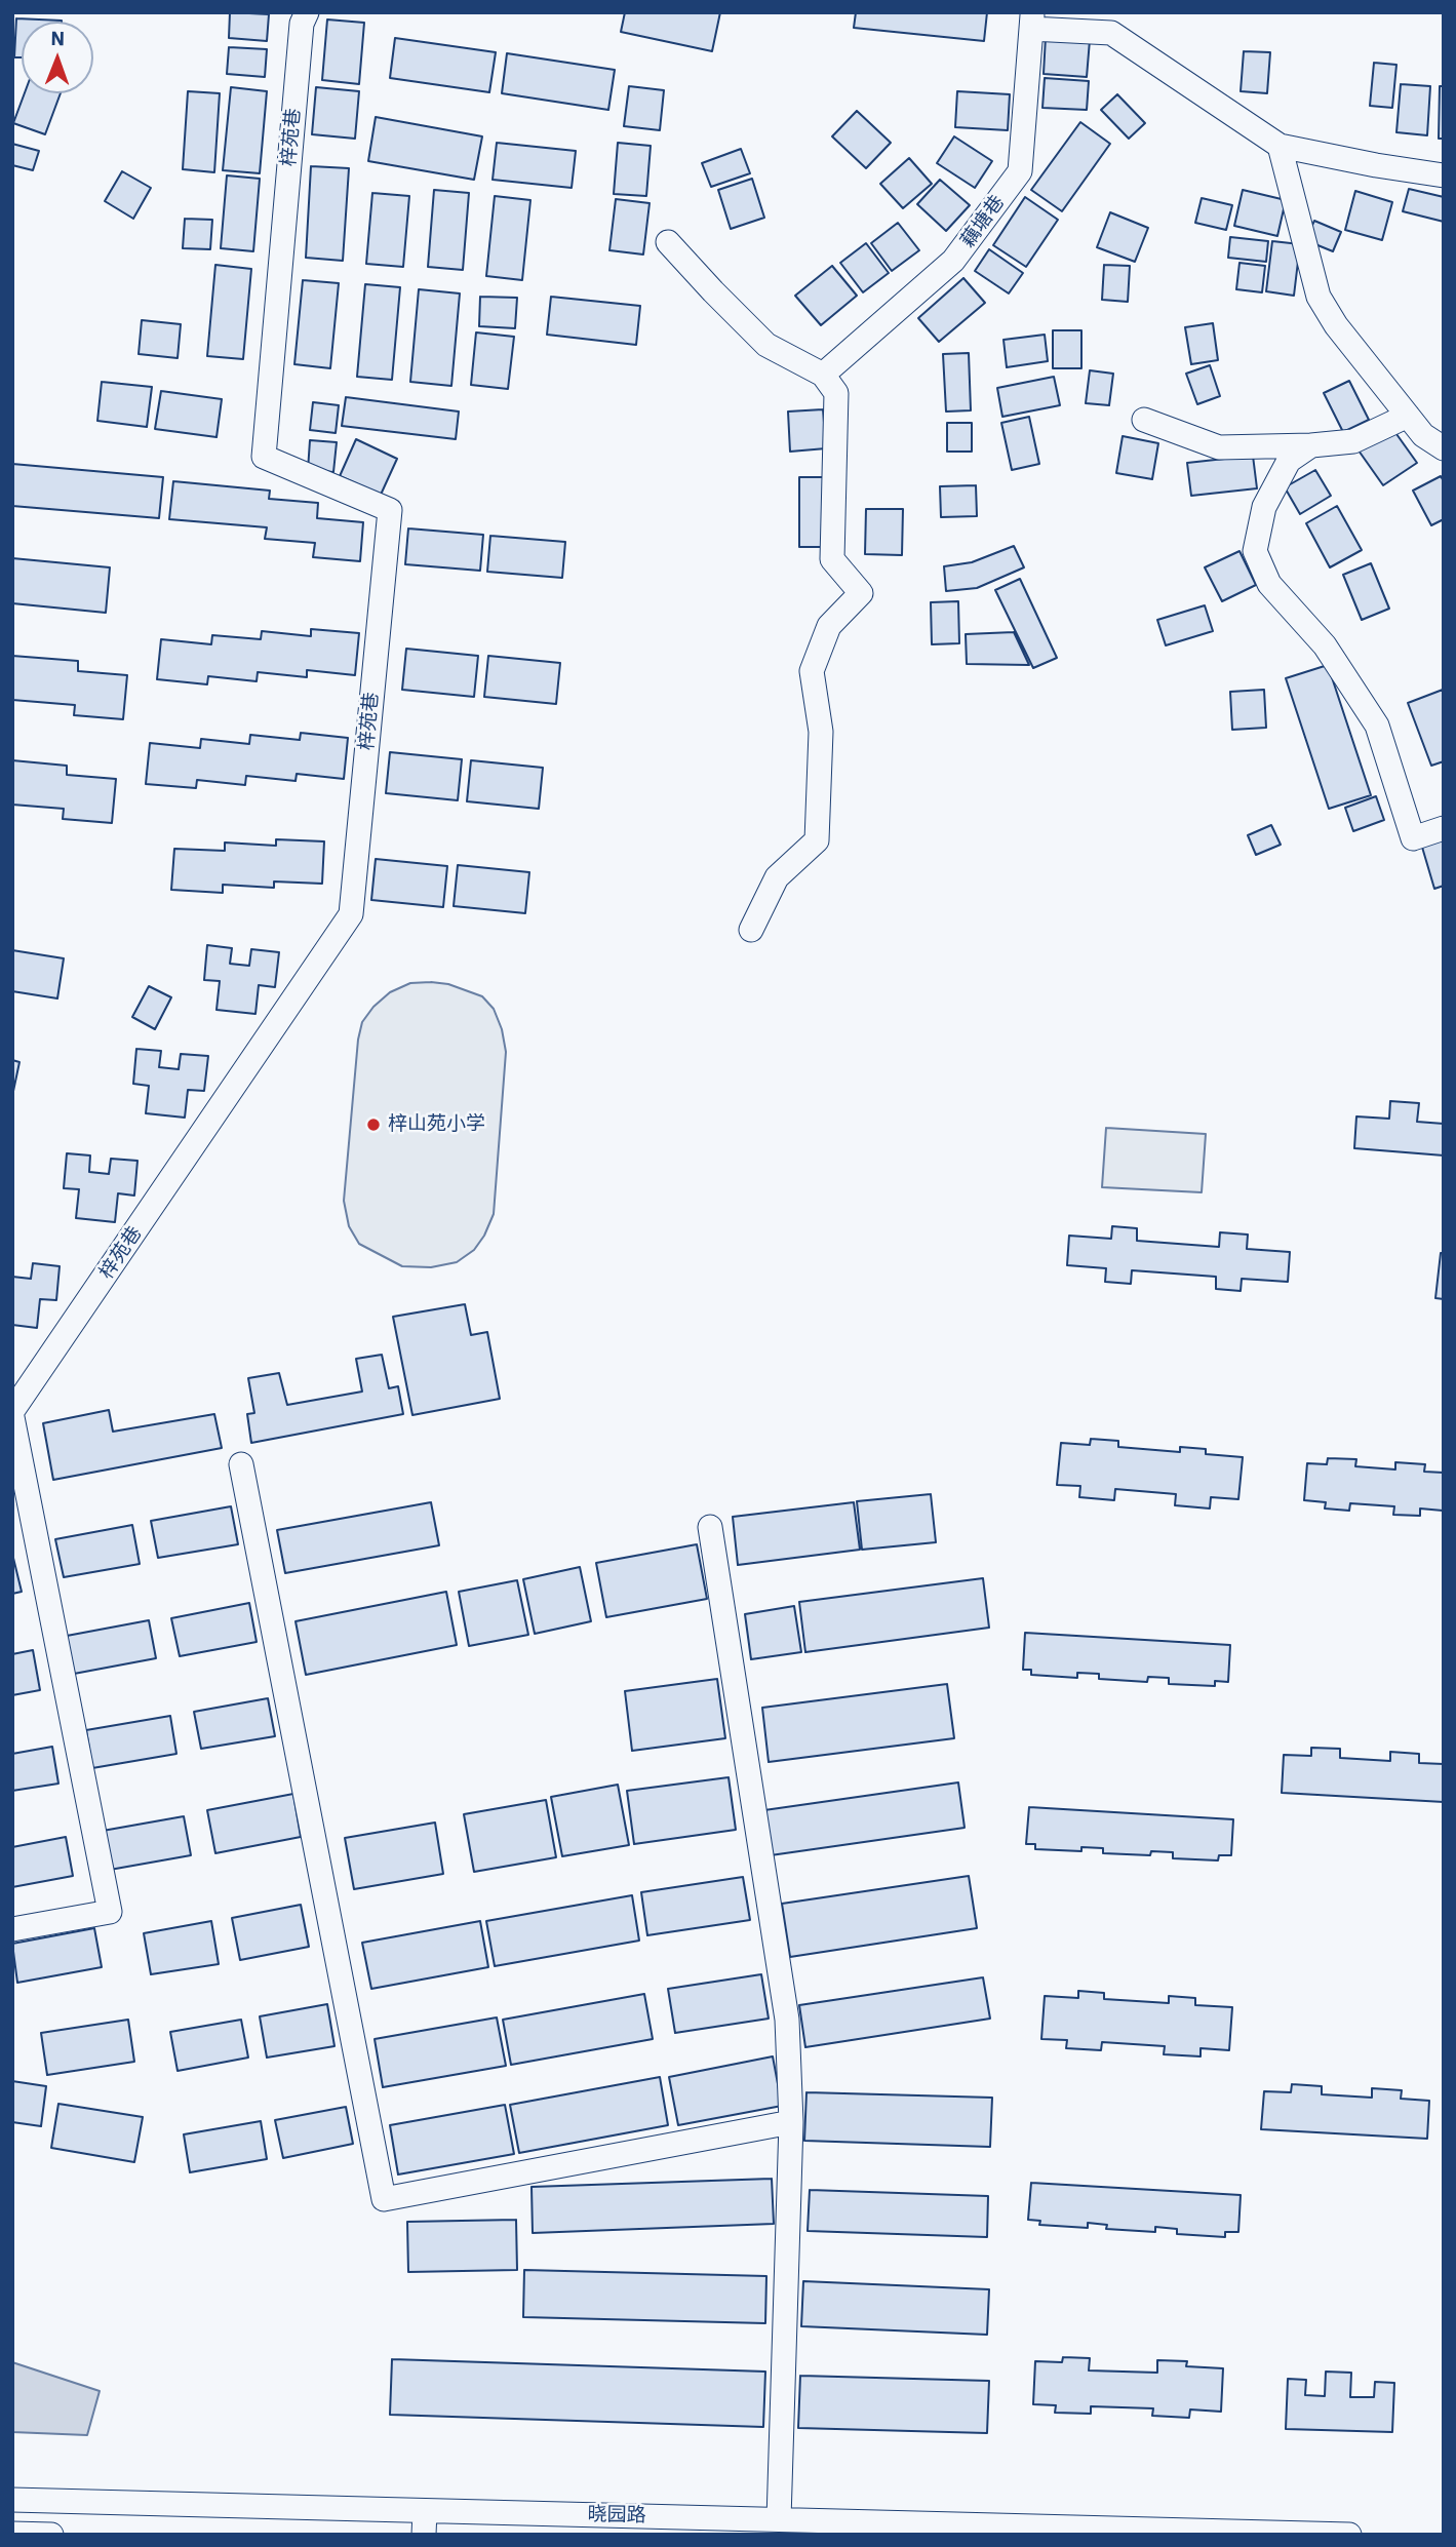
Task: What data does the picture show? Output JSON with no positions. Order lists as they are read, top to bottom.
{
  "streets": {
    "street": ["梓苑巷", "藕塘巷", "晓园路"]
  },
  "places": ["梓山苑小学"],
  "north": "top"
}
